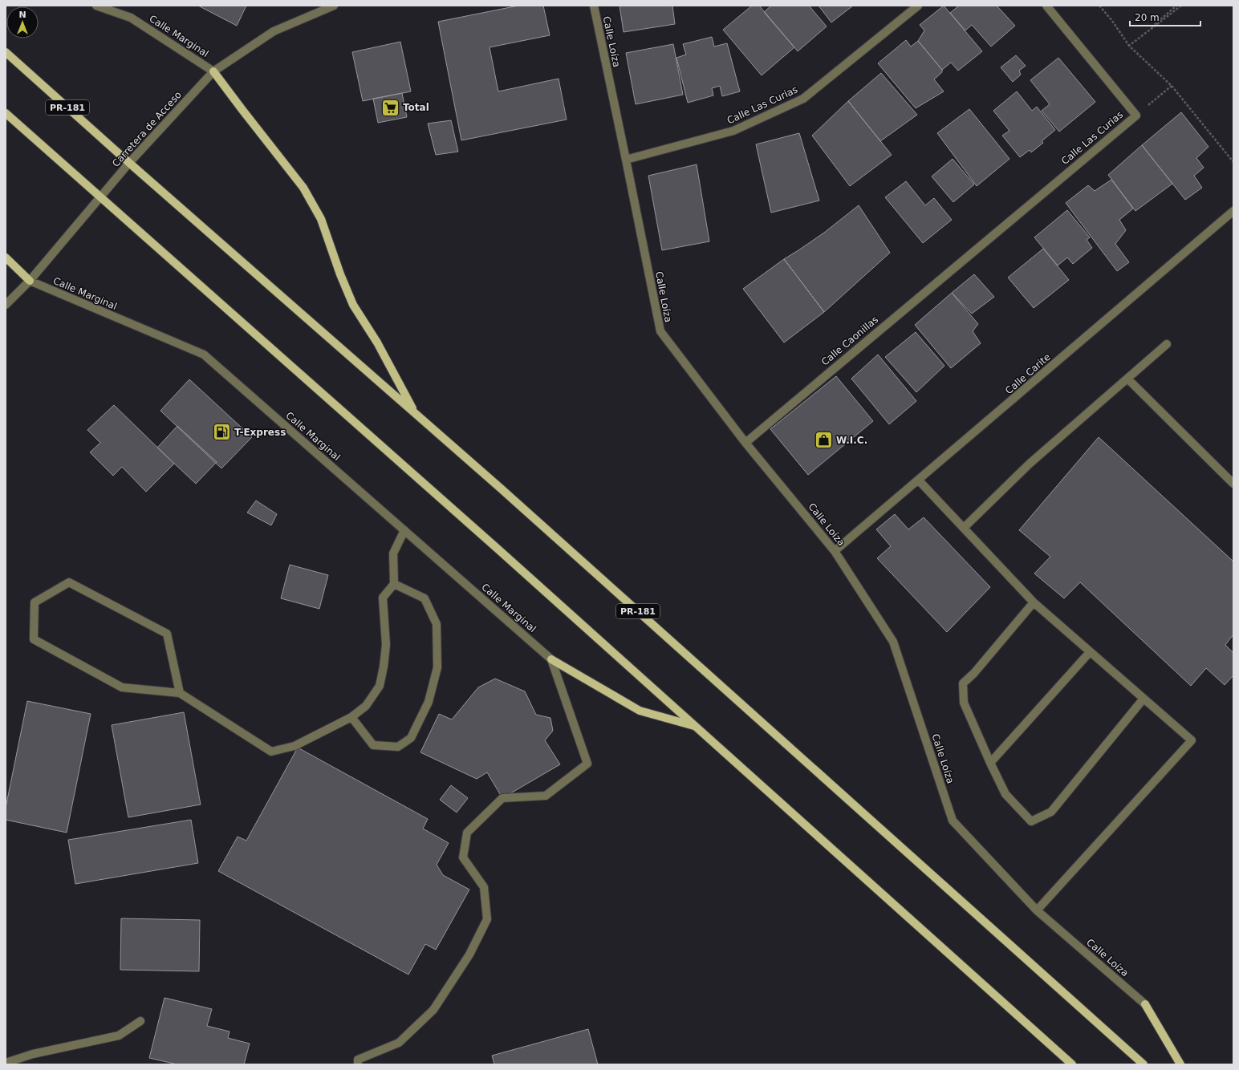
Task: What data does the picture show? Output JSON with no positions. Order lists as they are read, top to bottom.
{
  "streets": {
    "main road": ["PR-181"],
    "street": [
      "Calle Marginal",
      "Calle Loíza",
      "Calle Las Curias",
      "Carretera de Acceso",
      "Calle Caonillas",
      "Calle Carite"
    ]
  },
  "crossings": [
    ["Calle Marginal", "Carretera de Acceso"],
    ["Calle Loíza", "Calle Las Curias"],
    ["Calle Loíza", "Calle Caonillas"],
    ["Calle Loíza", "Calle Carite"],
    ["Calle Las Curias", "Calle Caonillas"],
    ["PR-181", "Carretera de Acceso"]
  ],
  "places": {
    "supermarket": ["Total"],
    "fuel station": ["T-Express"],
    "shop": ["W.I.C."]
  },
  "scale_bar": "20 m",
  "north": "top"
}
